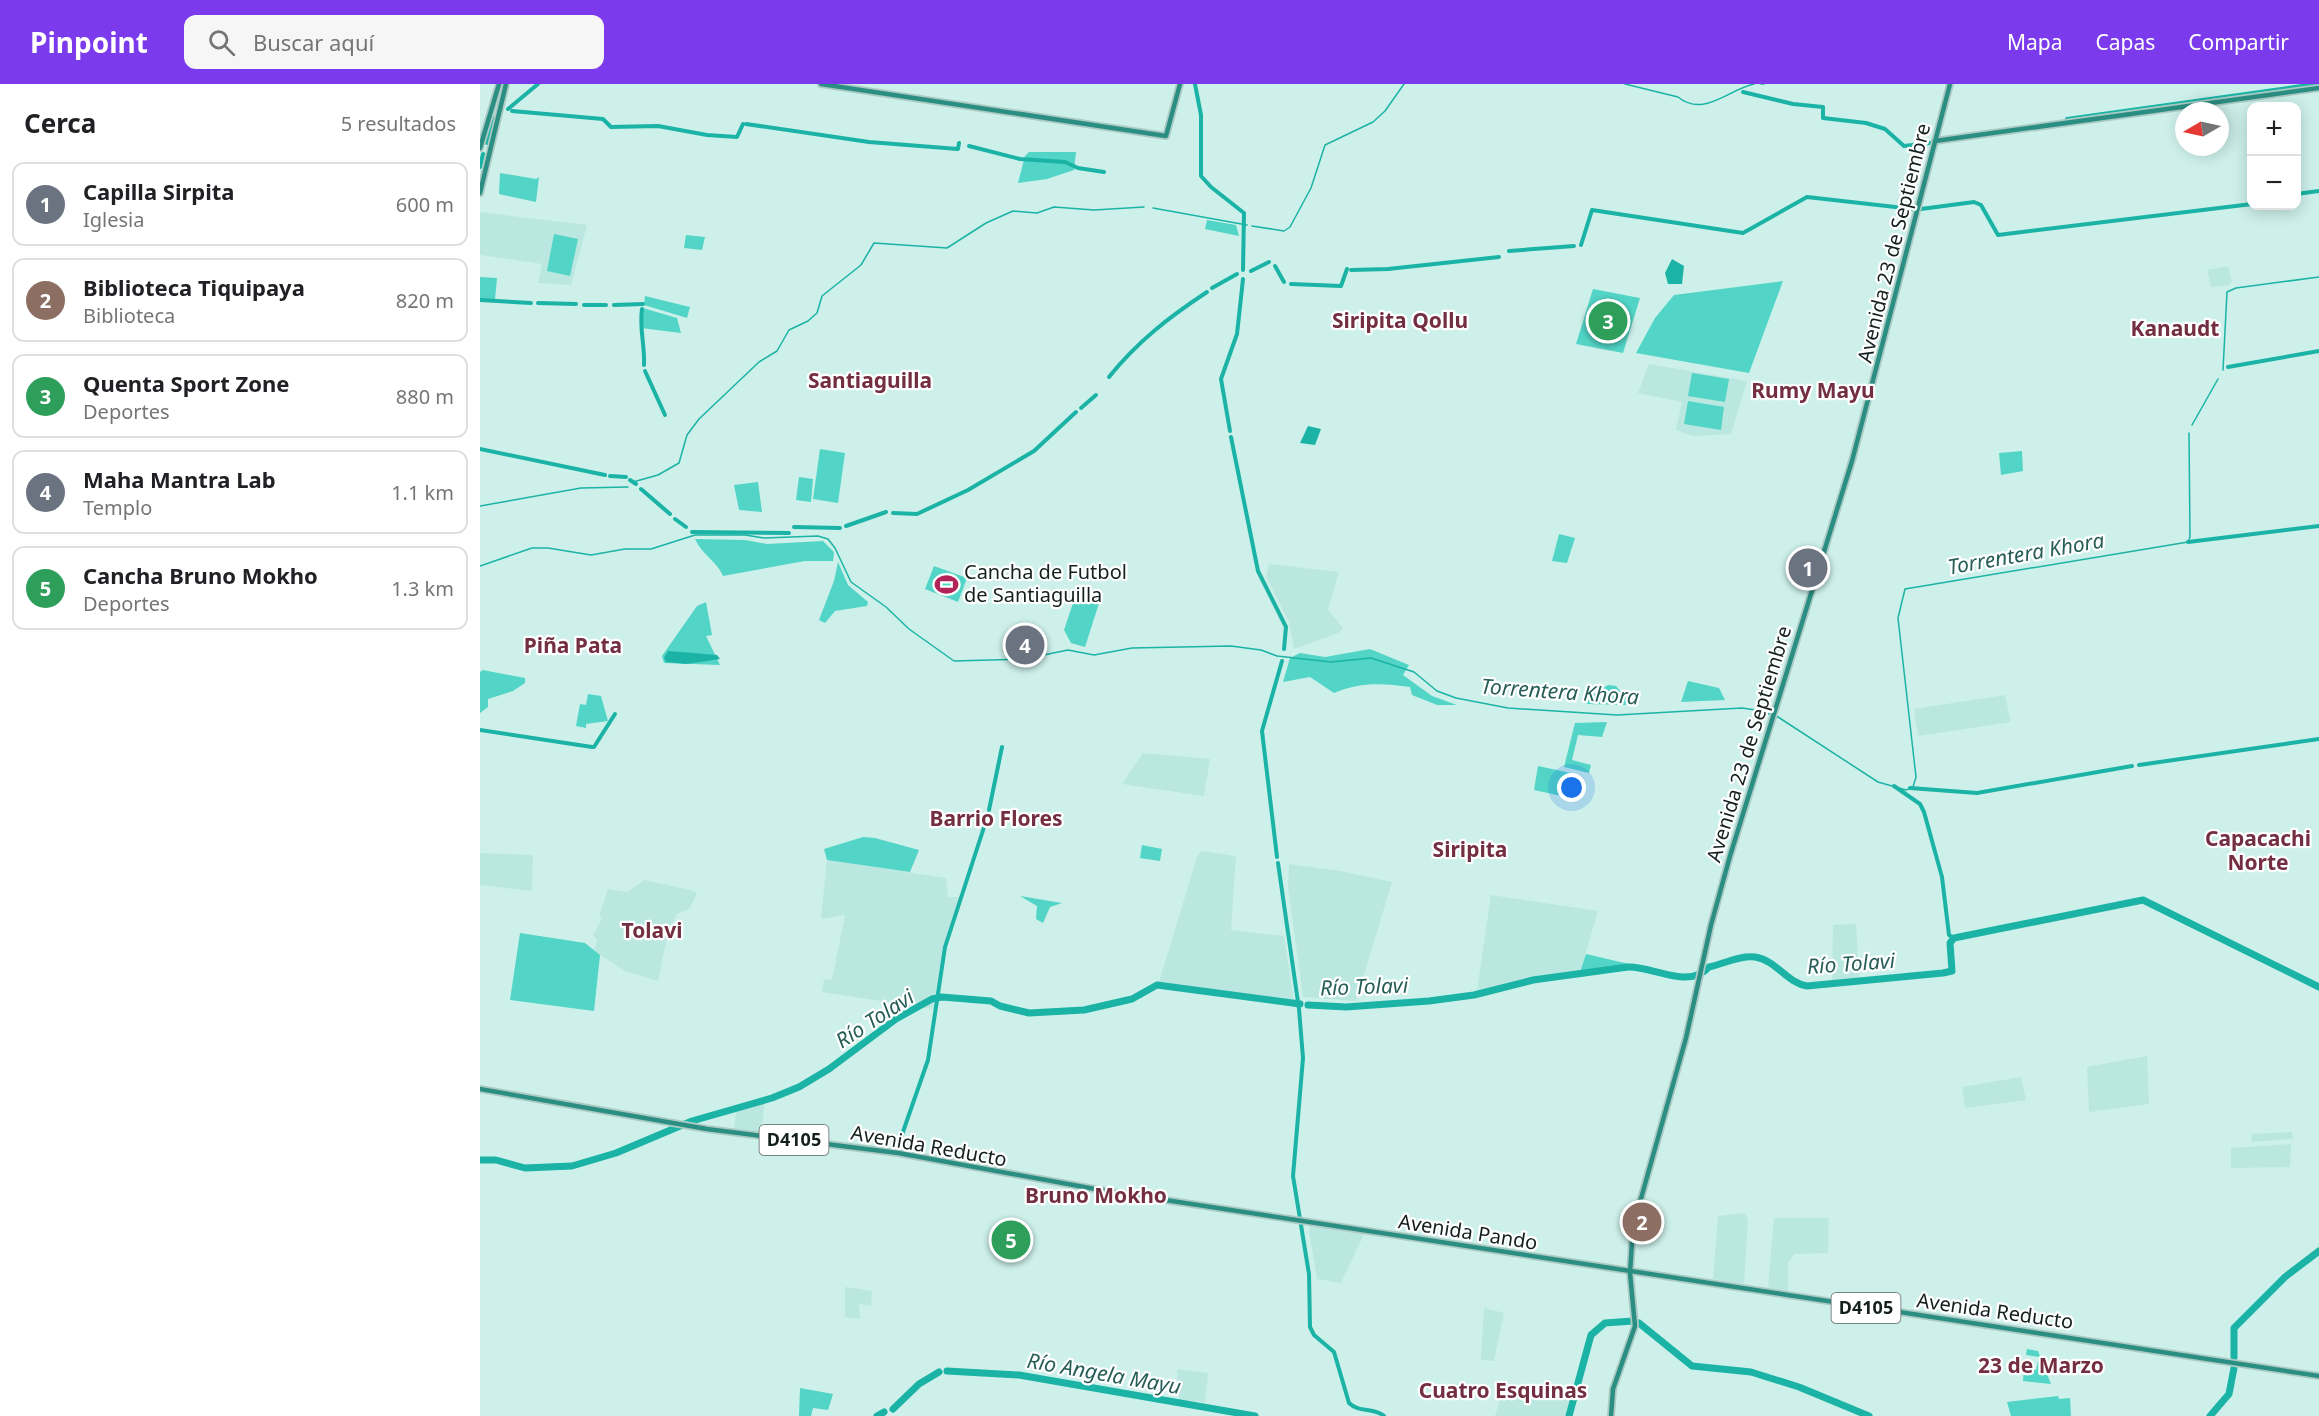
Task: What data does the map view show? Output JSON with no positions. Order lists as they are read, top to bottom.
{
  "streets": {
    "main road": [
      "Avenida 23 de Septiembre",
      "D4105",
      "Avenida Reducto",
      "Avenida Pando"
    ]
  },
  "crossings": [
    ["Avenida 23 de Septiembre", "Avenida Reducto"],
    ["Avenida 23 de Septiembre", "Avenida Pando"],
    ["Avenida Reducto", "Avenida Pando"]
  ],
  "districts": [
    "Siripita Qollu",
    "Kanaudt",
    "Santiaguilla",
    "Rumy Mayu",
    "Piña Pata",
    "Barrio Flores",
    "Capacachi Norte",
    "Siripita",
    "Tolavi",
    "Bruno Mokho",
    "23 de Marzo",
    "Cuatro Esquinas"
  ],
  "water": ["Torrentera Khora", "Río Tolavi", "Río Angela Mayu"],
  "places": {
    "sports": ["Cancha de Futbol de Santiaguilla"]
  },
  "north": "left",
  "page": {
    "header": "Pinpoint",
    "search": "Buscar aquí",
    "nav": ["Mapa", "Capas", "Compartir"],
    "heading": ["Cerca", "5 resultados"],
    "map_buttons": ["+", "−"],
    "list": [
      {
        "mark": "1",
        "name": "Capilla Sirpita",
        "note": "Iglesia",
        "value": "600 m"
      },
      {
        "mark": "2",
        "name": "Biblioteca Tiquipaya",
        "note": "Biblioteca",
        "value": "820 m"
      },
      {
        "mark": "3",
        "name": "Quenta Sport Zone",
        "note": "Deportes",
        "value": "880 m"
      },
      {
        "mark": "4",
        "name": "Maha Mantra Lab",
        "note": "Templo",
        "value": "1.1 km"
      },
      {
        "mark": "5",
        "name": "Cancha Bruno Mokho",
        "note": "Deportes",
        "value": "1.3 km"
      }
    ],
    "pins": [
      "3",
      "1",
      "4",
      "2",
      "5"
    ]
  }
}
